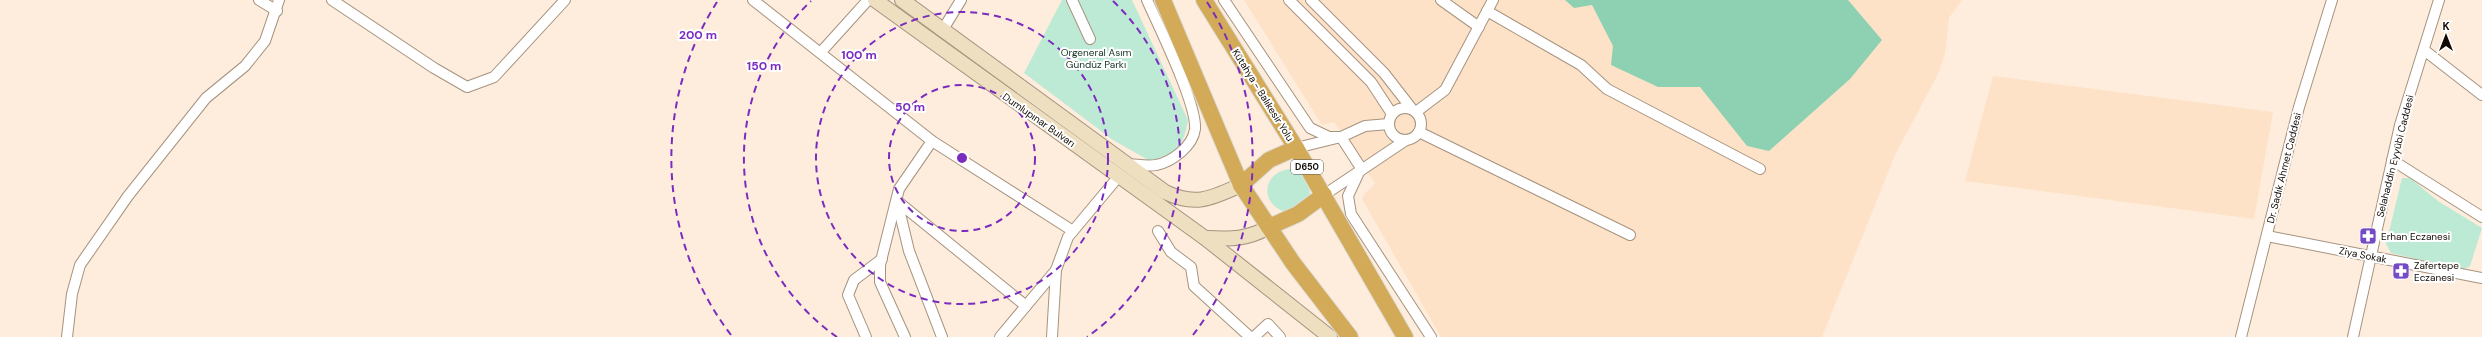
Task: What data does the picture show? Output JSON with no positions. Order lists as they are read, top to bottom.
{
  "streets": {
    "highway": ["Kütahya - Balıkesir Yolu", "D650"],
    "main road": ["Dumlupınar Bulvarı"],
    "street": ["Selahaddin Eyyübi Caddesi", "Dr. Sadık Ahmet Caddesi", "Ziya Sokak"]
  },
  "crossings": [
    ["Selahaddin Eyyübi Caddesi", "Ziya Sokak"],
    ["Dr. Sadık Ahmet Caddesi", "Ziya Sokak"]
  ],
  "parks": ["Orgeneral Asım Gündüz Parkı"],
  "places": {
    "pharmacy": ["Erhan Eczanesi", "Zafertepe Eczanesi"]
  },
  "north": "top",
  "rings": [
    "200 m",
    "100 m",
    "150 m",
    "50 m"
  ]
}
